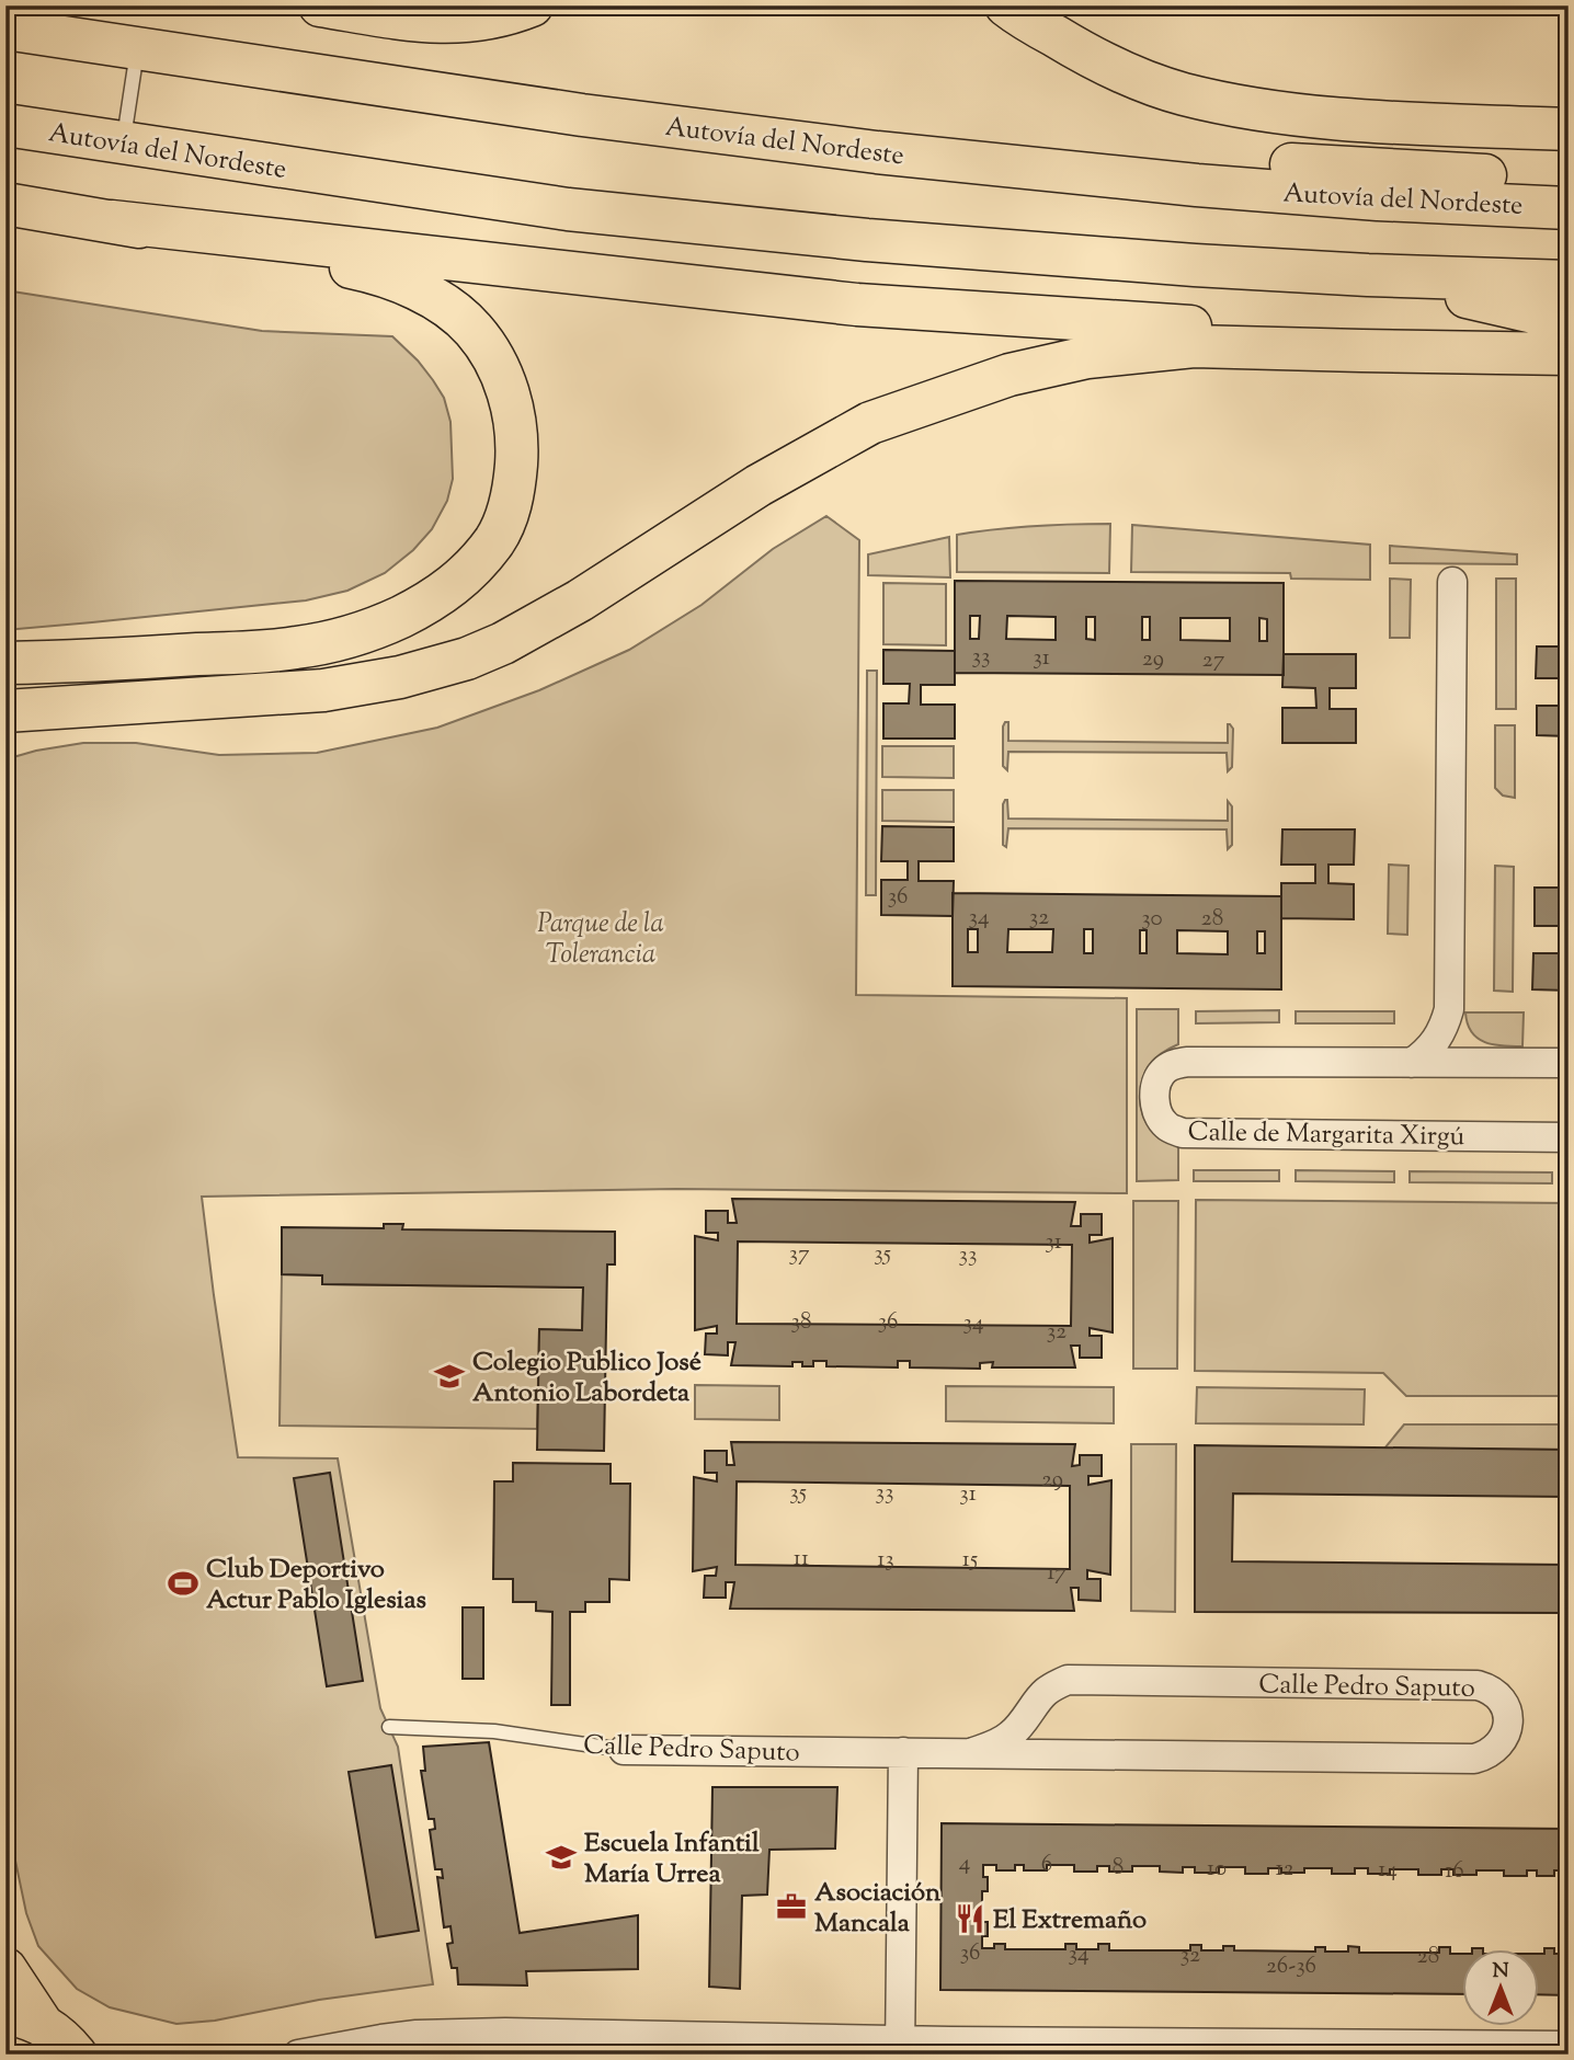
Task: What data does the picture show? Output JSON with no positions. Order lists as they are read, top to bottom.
{
  "streets": {
    "main road": ["Autovía del Nordeste"],
    "street": ["Calle de Margarita Xirgú", "Calle Pedro Saputo"]
  },
  "parks": ["Parque de la Tolerancia"],
  "places": {
    "school or university": ["Colegio Publico José Antonio Labordeta", "Escuela Infantil María Urrea"],
    "sports": ["Club Deportivo Actur Pablo Iglesias"],
    "office": ["Asociación Mancala"],
    "restaurant": ["El Extremaño"]
  },
  "house_numbers": [
    "33",
    "31",
    "29",
    "27",
    "36",
    "34",
    "32",
    "30",
    "28",
    "31",
    "37",
    "35",
    "33",
    "38",
    "36",
    "34",
    "32",
    "29",
    "35",
    "33",
    "31",
    "11",
    "13",
    "15",
    "17",
    "4",
    "6",
    "8",
    "10",
    "12",
    "14",
    "16",
    "36",
    "34",
    "32",
    "28",
    "26-36"
  ],
  "north": "top"
}
